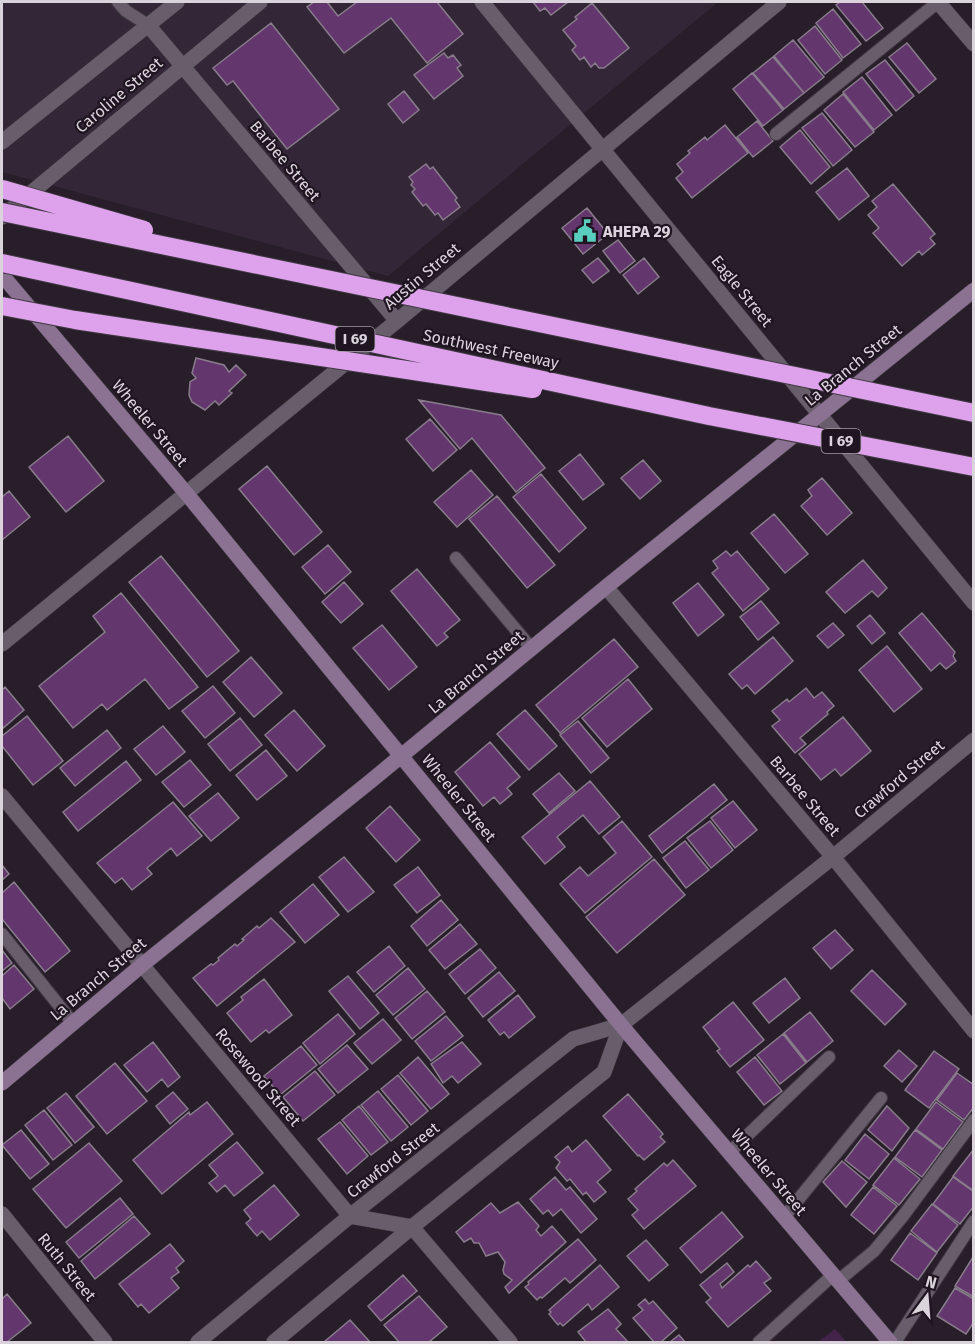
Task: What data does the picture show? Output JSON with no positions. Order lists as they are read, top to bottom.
{
  "streets": {
    "highway": ["I 69", "Southwest Freeway"],
    "main road": ["La Branch Street", "Wheeler Street"],
    "street": [
      "Caroline Street",
      "Barbee Street",
      "Austin Street",
      "Eagle Street",
      "Crawford Street",
      "Rosewood Street",
      "Ruth Street"
    ]
  },
  "crossings": [
    ["Caroline Street", "Barbee Street"],
    ["Barbee Street", "Austin Street"],
    ["Barbee Street", "La Branch Street"],
    ["Barbee Street", "Crawford Street"],
    ["Austin Street", "Eagle Street"],
    ["Austin Street", "Wheeler Street"],
    ["Eagle Street", "La Branch Street"],
    ["La Branch Street", "Wheeler Street"],
    ["La Branch Street", "Rosewood Street"],
    ["Wheeler Street", "Crawford Street"],
    ["Crawford Street", "Rosewood Street"]
  ],
  "places": {
    "public building": ["AHEPA 29"]
  },
  "north": "top"
}
